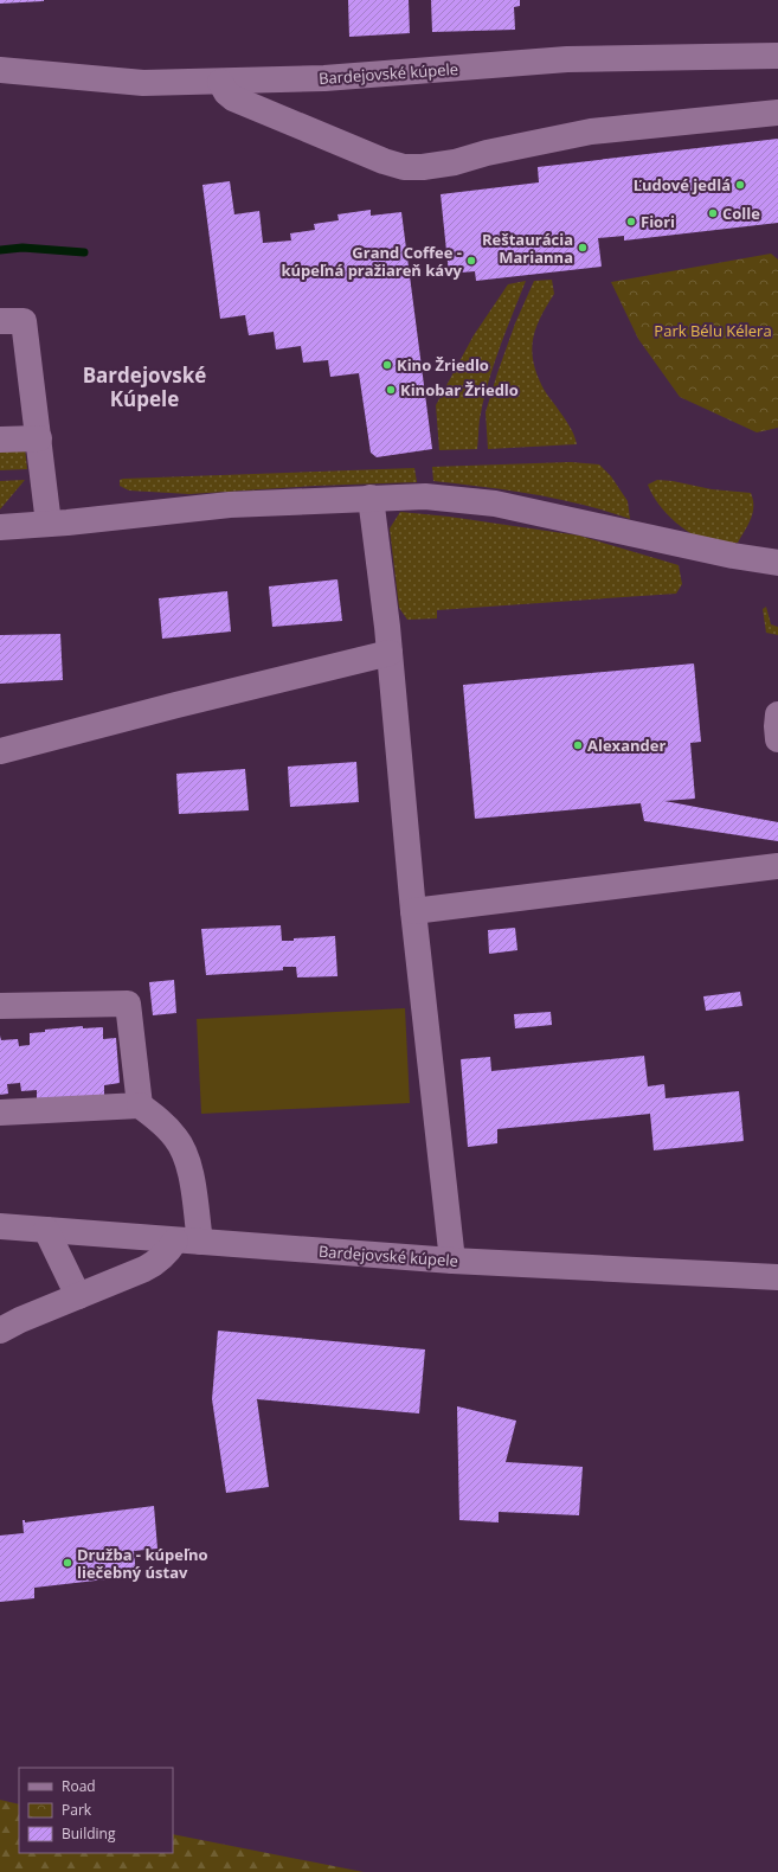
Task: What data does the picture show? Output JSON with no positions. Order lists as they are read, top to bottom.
{
  "streets": {
    "street": ["Bardejovské kúpele"]
  },
  "districts": ["Bardejovské Kúpele"],
  "parks": ["Park Bélu Kélera"],
  "places": [
    "Ľudové jedlá",
    "Colle",
    "Fiori",
    "Reštaurácia Marianna",
    "Grand Coffee - kúpeľná pražiareň kávy",
    "Kino Žriedlo",
    "Kinobar Žriedlo",
    "Alexander",
    "Družba - kúpeľno liečebný ústav"
  ],
  "legend": ["Road", "Park", "Building"]
}
